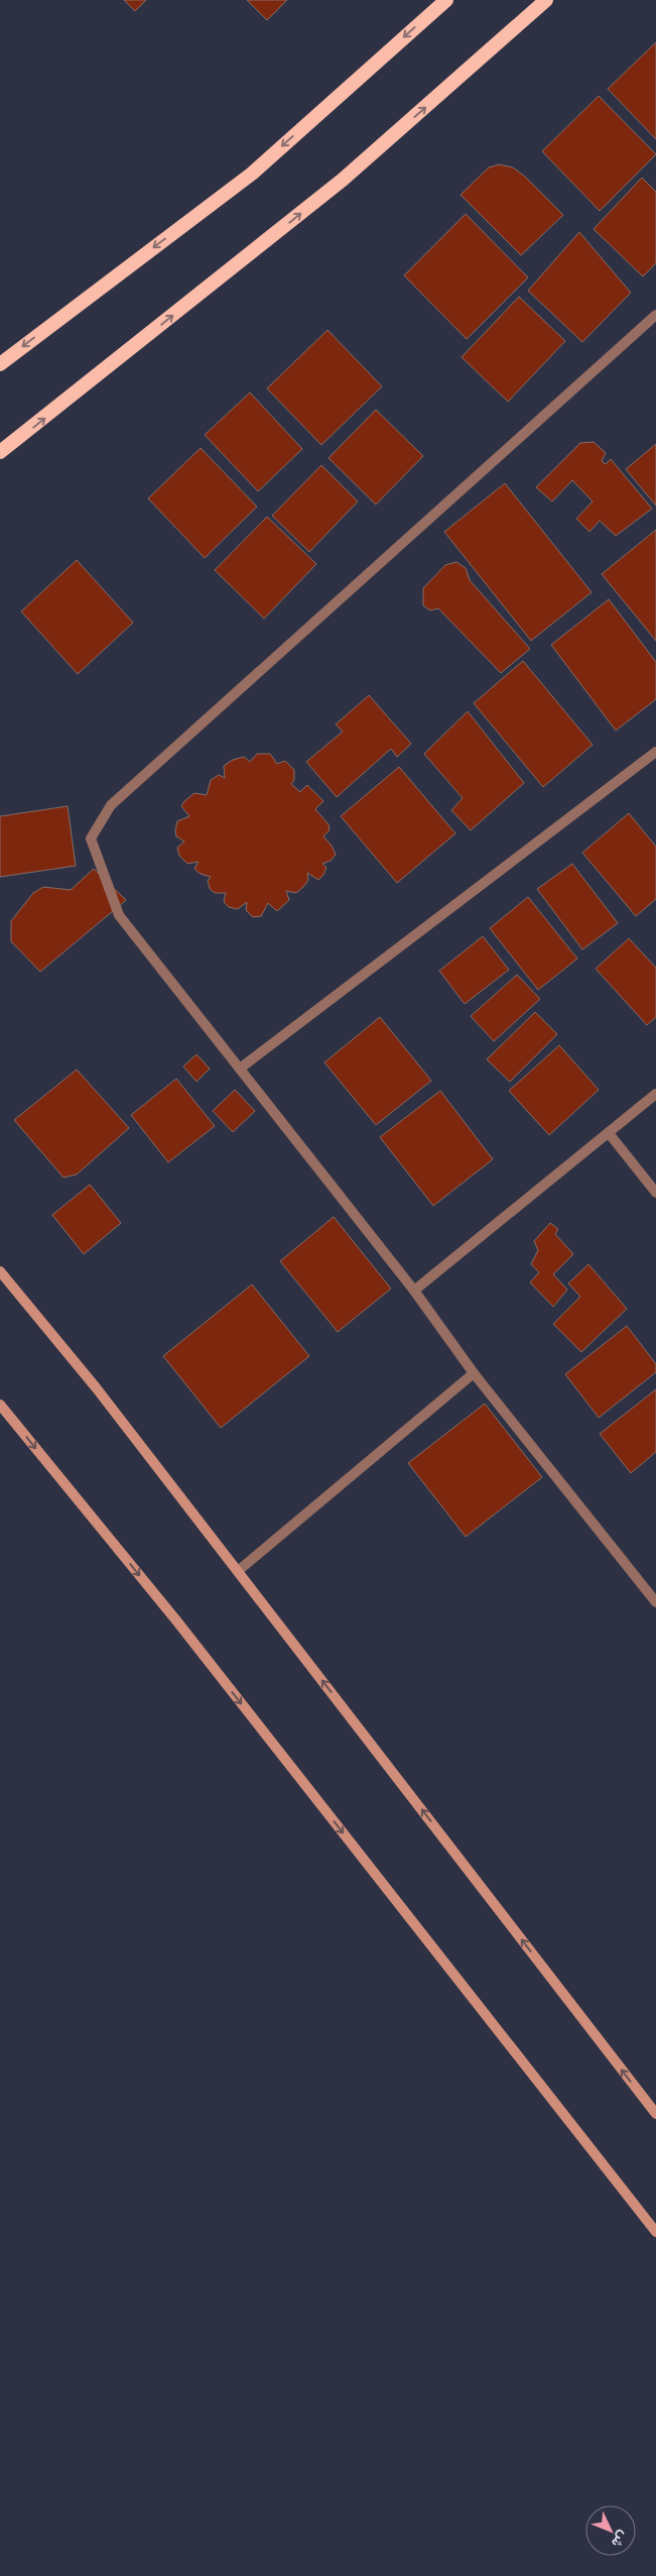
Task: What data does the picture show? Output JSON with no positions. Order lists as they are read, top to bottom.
{
  "north": "bottom right"
}
